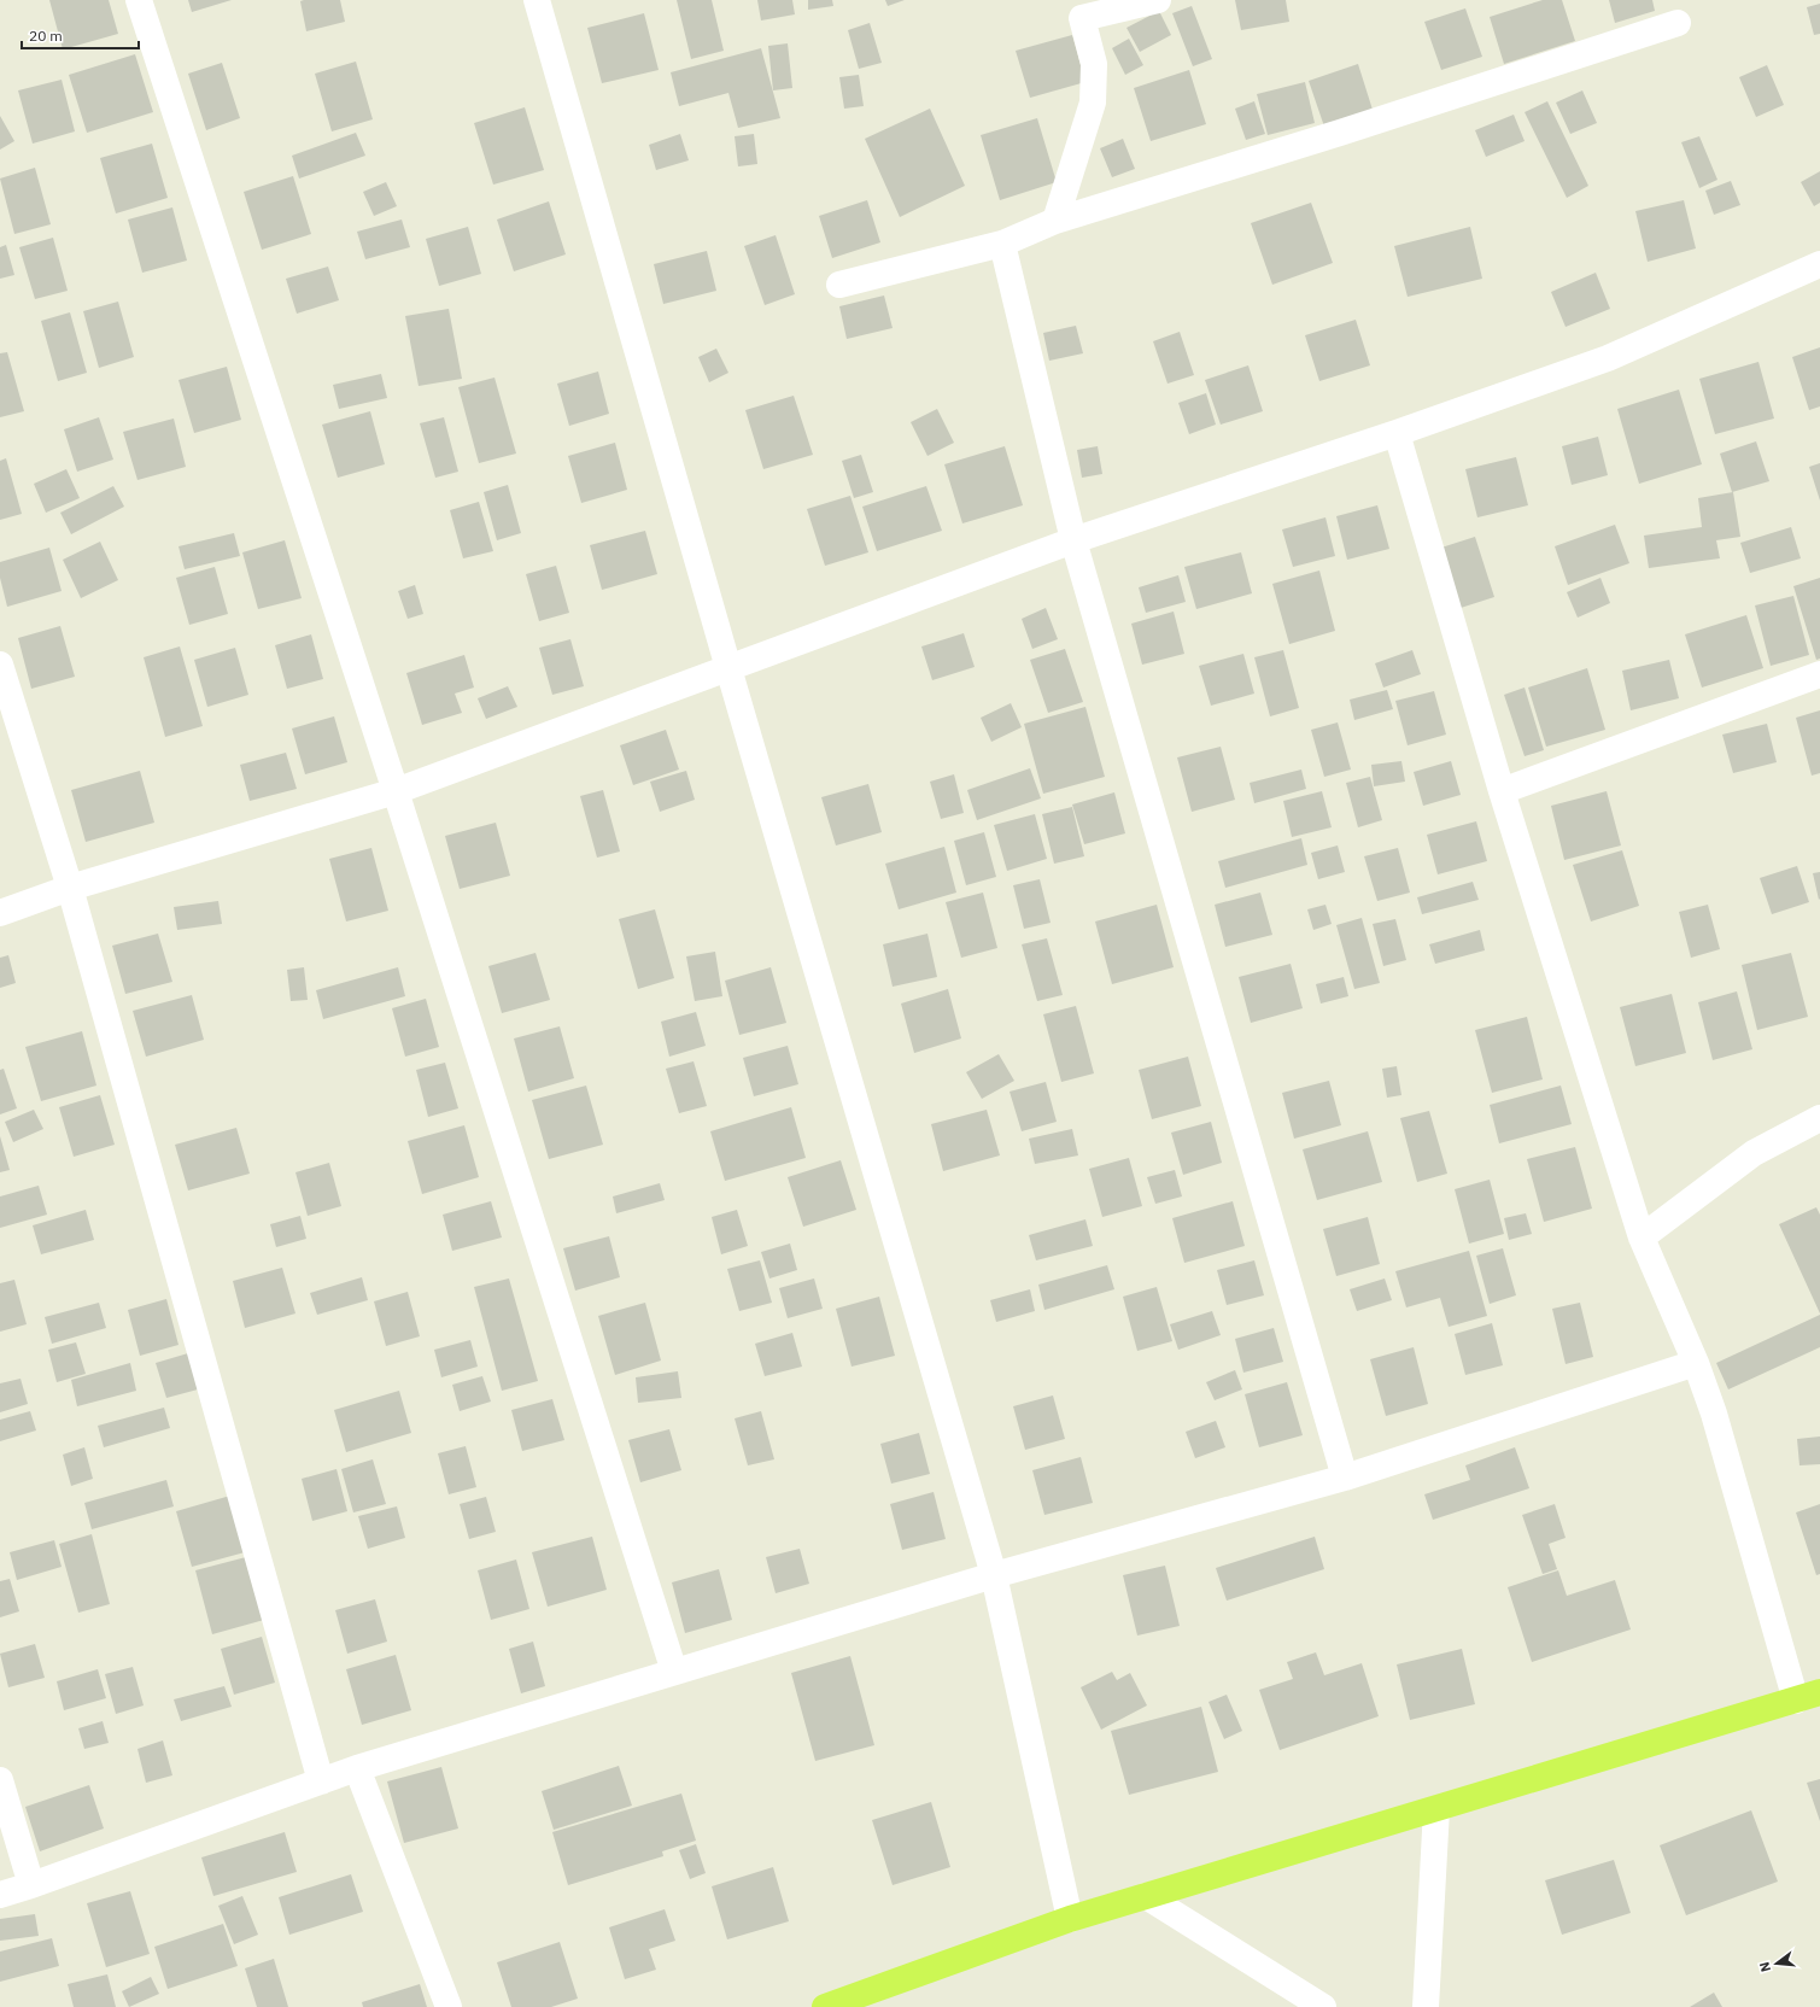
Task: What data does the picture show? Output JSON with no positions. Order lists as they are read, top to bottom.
{
  "scale_bar": "20 m",
  "north": "left"
}
